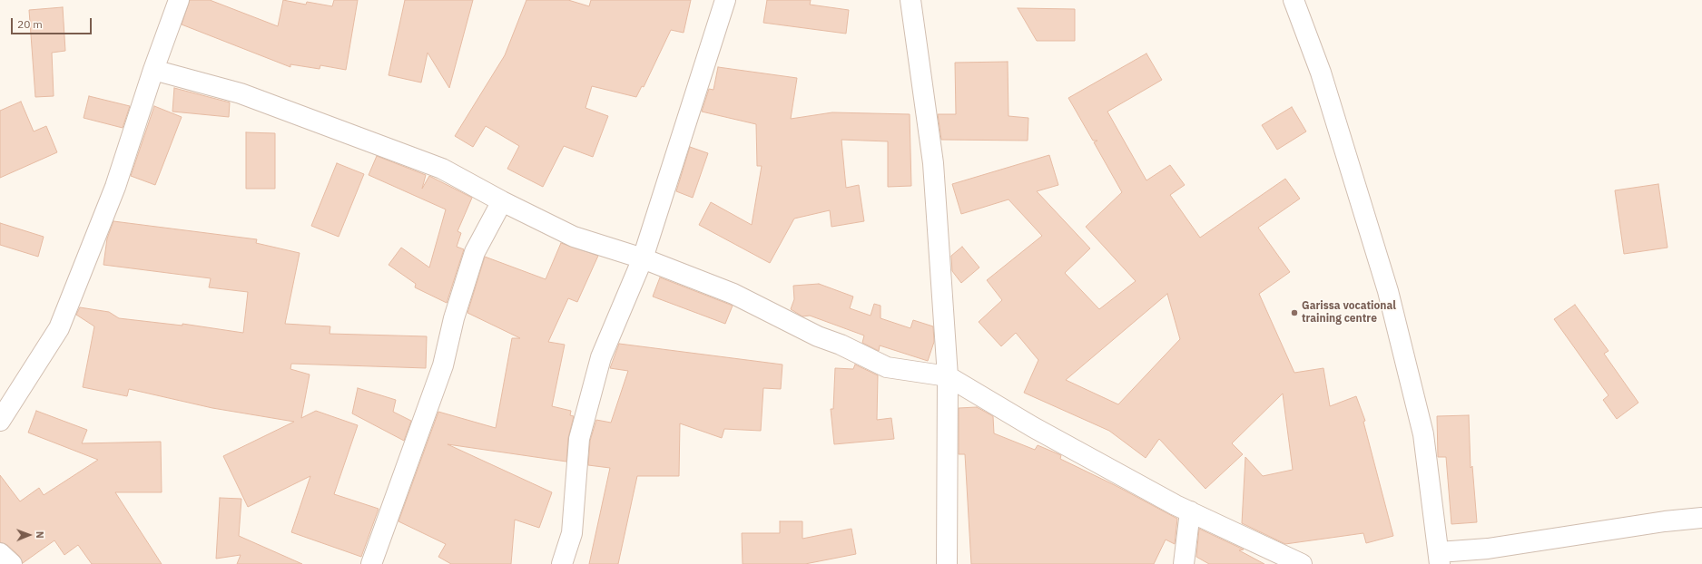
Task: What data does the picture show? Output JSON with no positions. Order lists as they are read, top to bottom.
{
  "places": ["Garissa vocational training centre"],
  "scale_bar": "20 m",
  "north": "right"
}
